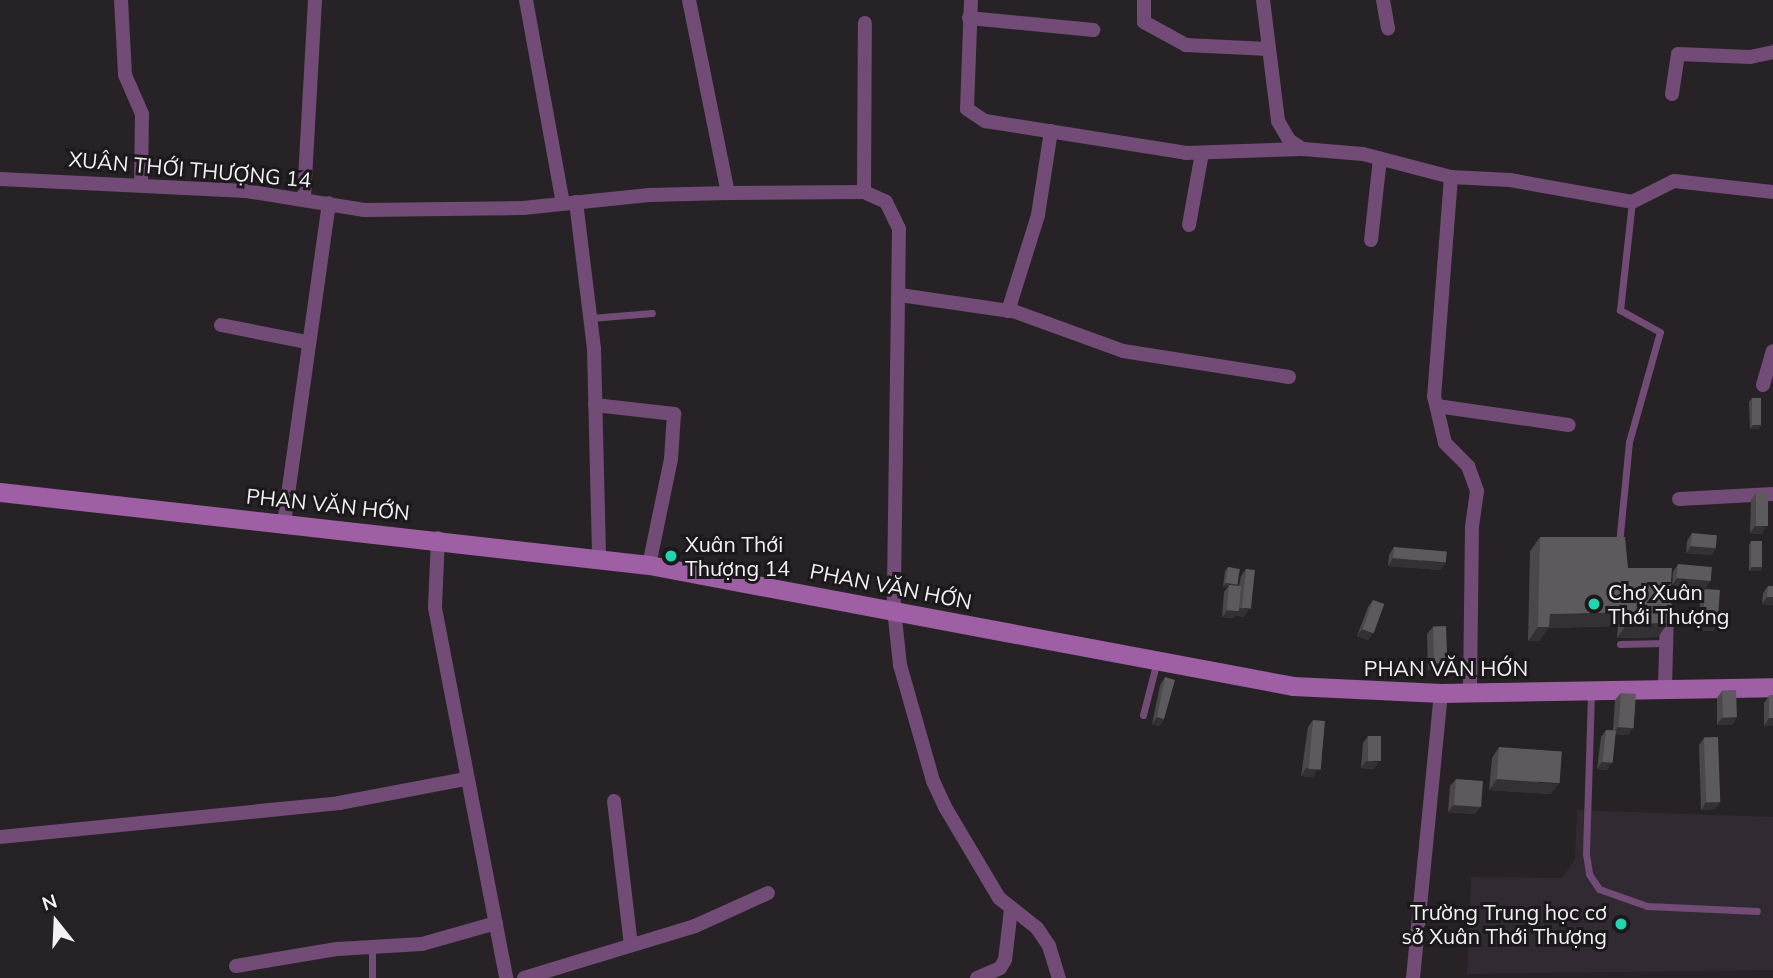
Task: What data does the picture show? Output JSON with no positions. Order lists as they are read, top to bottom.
{
  "streets": {
    "main road": ["PHAN VĂN HỚN"],
    "street": ["XUÂN THỚI THƯỢNG 14"]
  },
  "places": ["Xuân Thới Thượng 14", "Chợ Xuân Thới Thượng", "Trường Trung học cơ sở Xuân Thới Thượng"],
  "north": "top"
}
